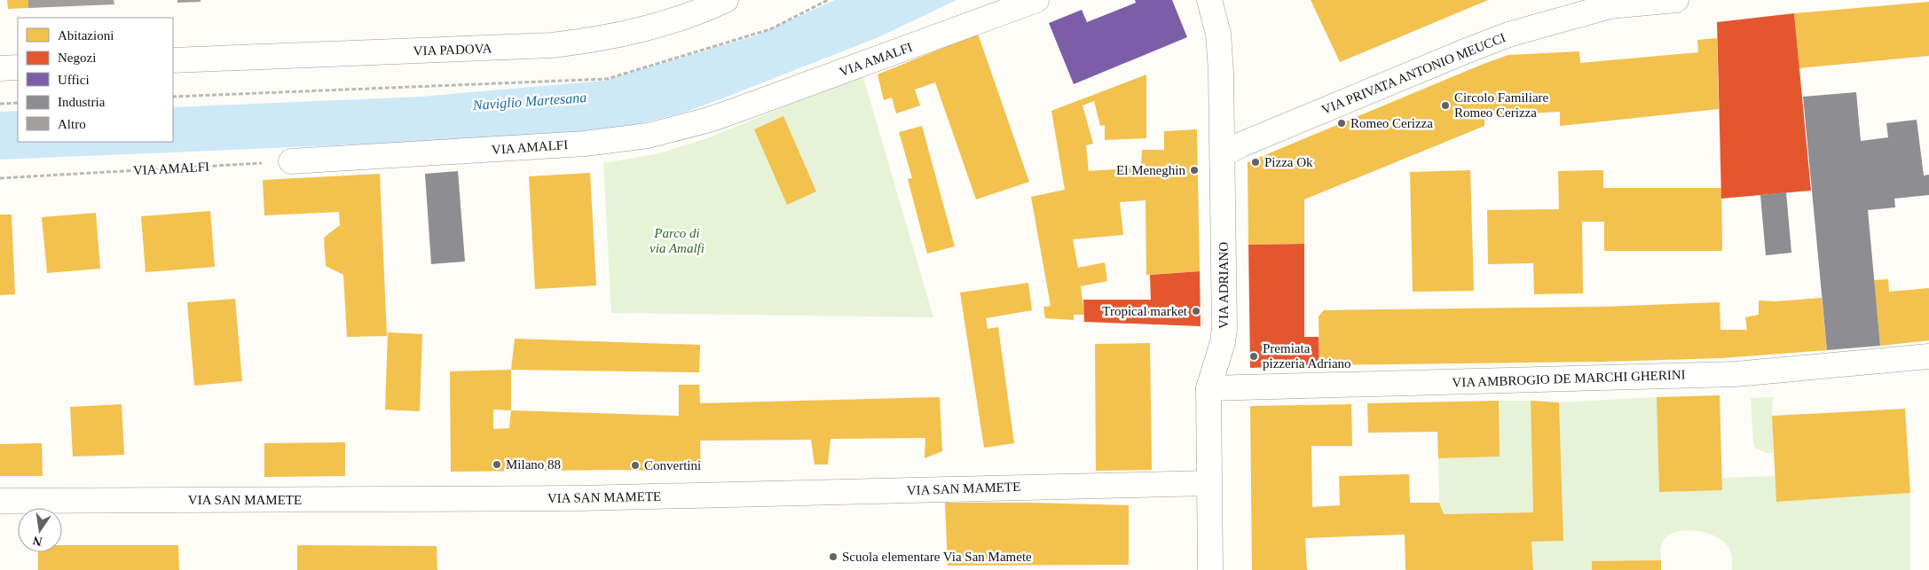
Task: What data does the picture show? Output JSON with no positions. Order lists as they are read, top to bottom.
{
  "streets": {
    "street": [
      "VIA PADOVA",
      "VIA AMALFI",
      "VIA PRIVATA ANTONIO MEUCCI",
      "VIA ADRIANO",
      "VIA AMBROGIO DE MARCHI GHERINI",
      "VIA SAN MAMETE"
    ]
  },
  "crossings": [
    ["VIA PRIVATA ANTONIO MEUCCI", "VIA ADRIANO"],
    ["VIA ADRIANO", "VIA AMBROGIO DE MARCHI GHERINI"],
    ["VIA ADRIANO", "VIA SAN MAMETE"]
  ],
  "water": ["Naviglio Martesana"],
  "parks": ["Parco di via Amalfi"],
  "places": [
    "Circolo Familiare Romeo Cerizza",
    "Romeo Cerizza",
    "Pizza Ok",
    "El Meneghin",
    "Tropical market",
    "Premiata pizzeria Adriano",
    "Milano 88",
    "Convertini",
    "Scuola elementare Via San Mamete"
  ],
  "legend": [
    "Abitazioni",
    "Negozi",
    "Uffici",
    "Industria",
    "Altro"
  ],
  "north": "bottom"
}
